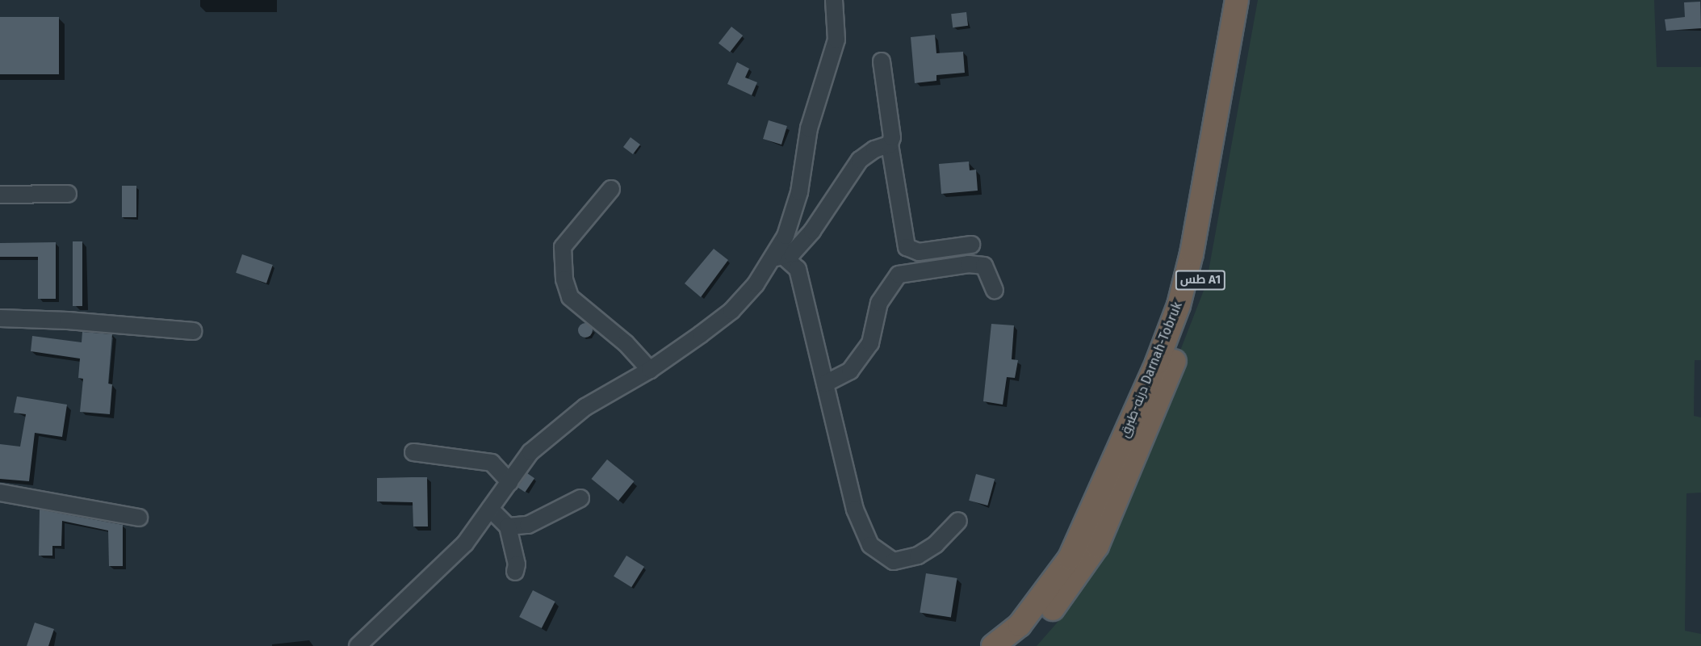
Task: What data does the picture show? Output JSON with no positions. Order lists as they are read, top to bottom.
{
  "streets": {
    "highway": ["طس A1", "درنه-طبرق Darnah-Tobruk"]
  }
}
